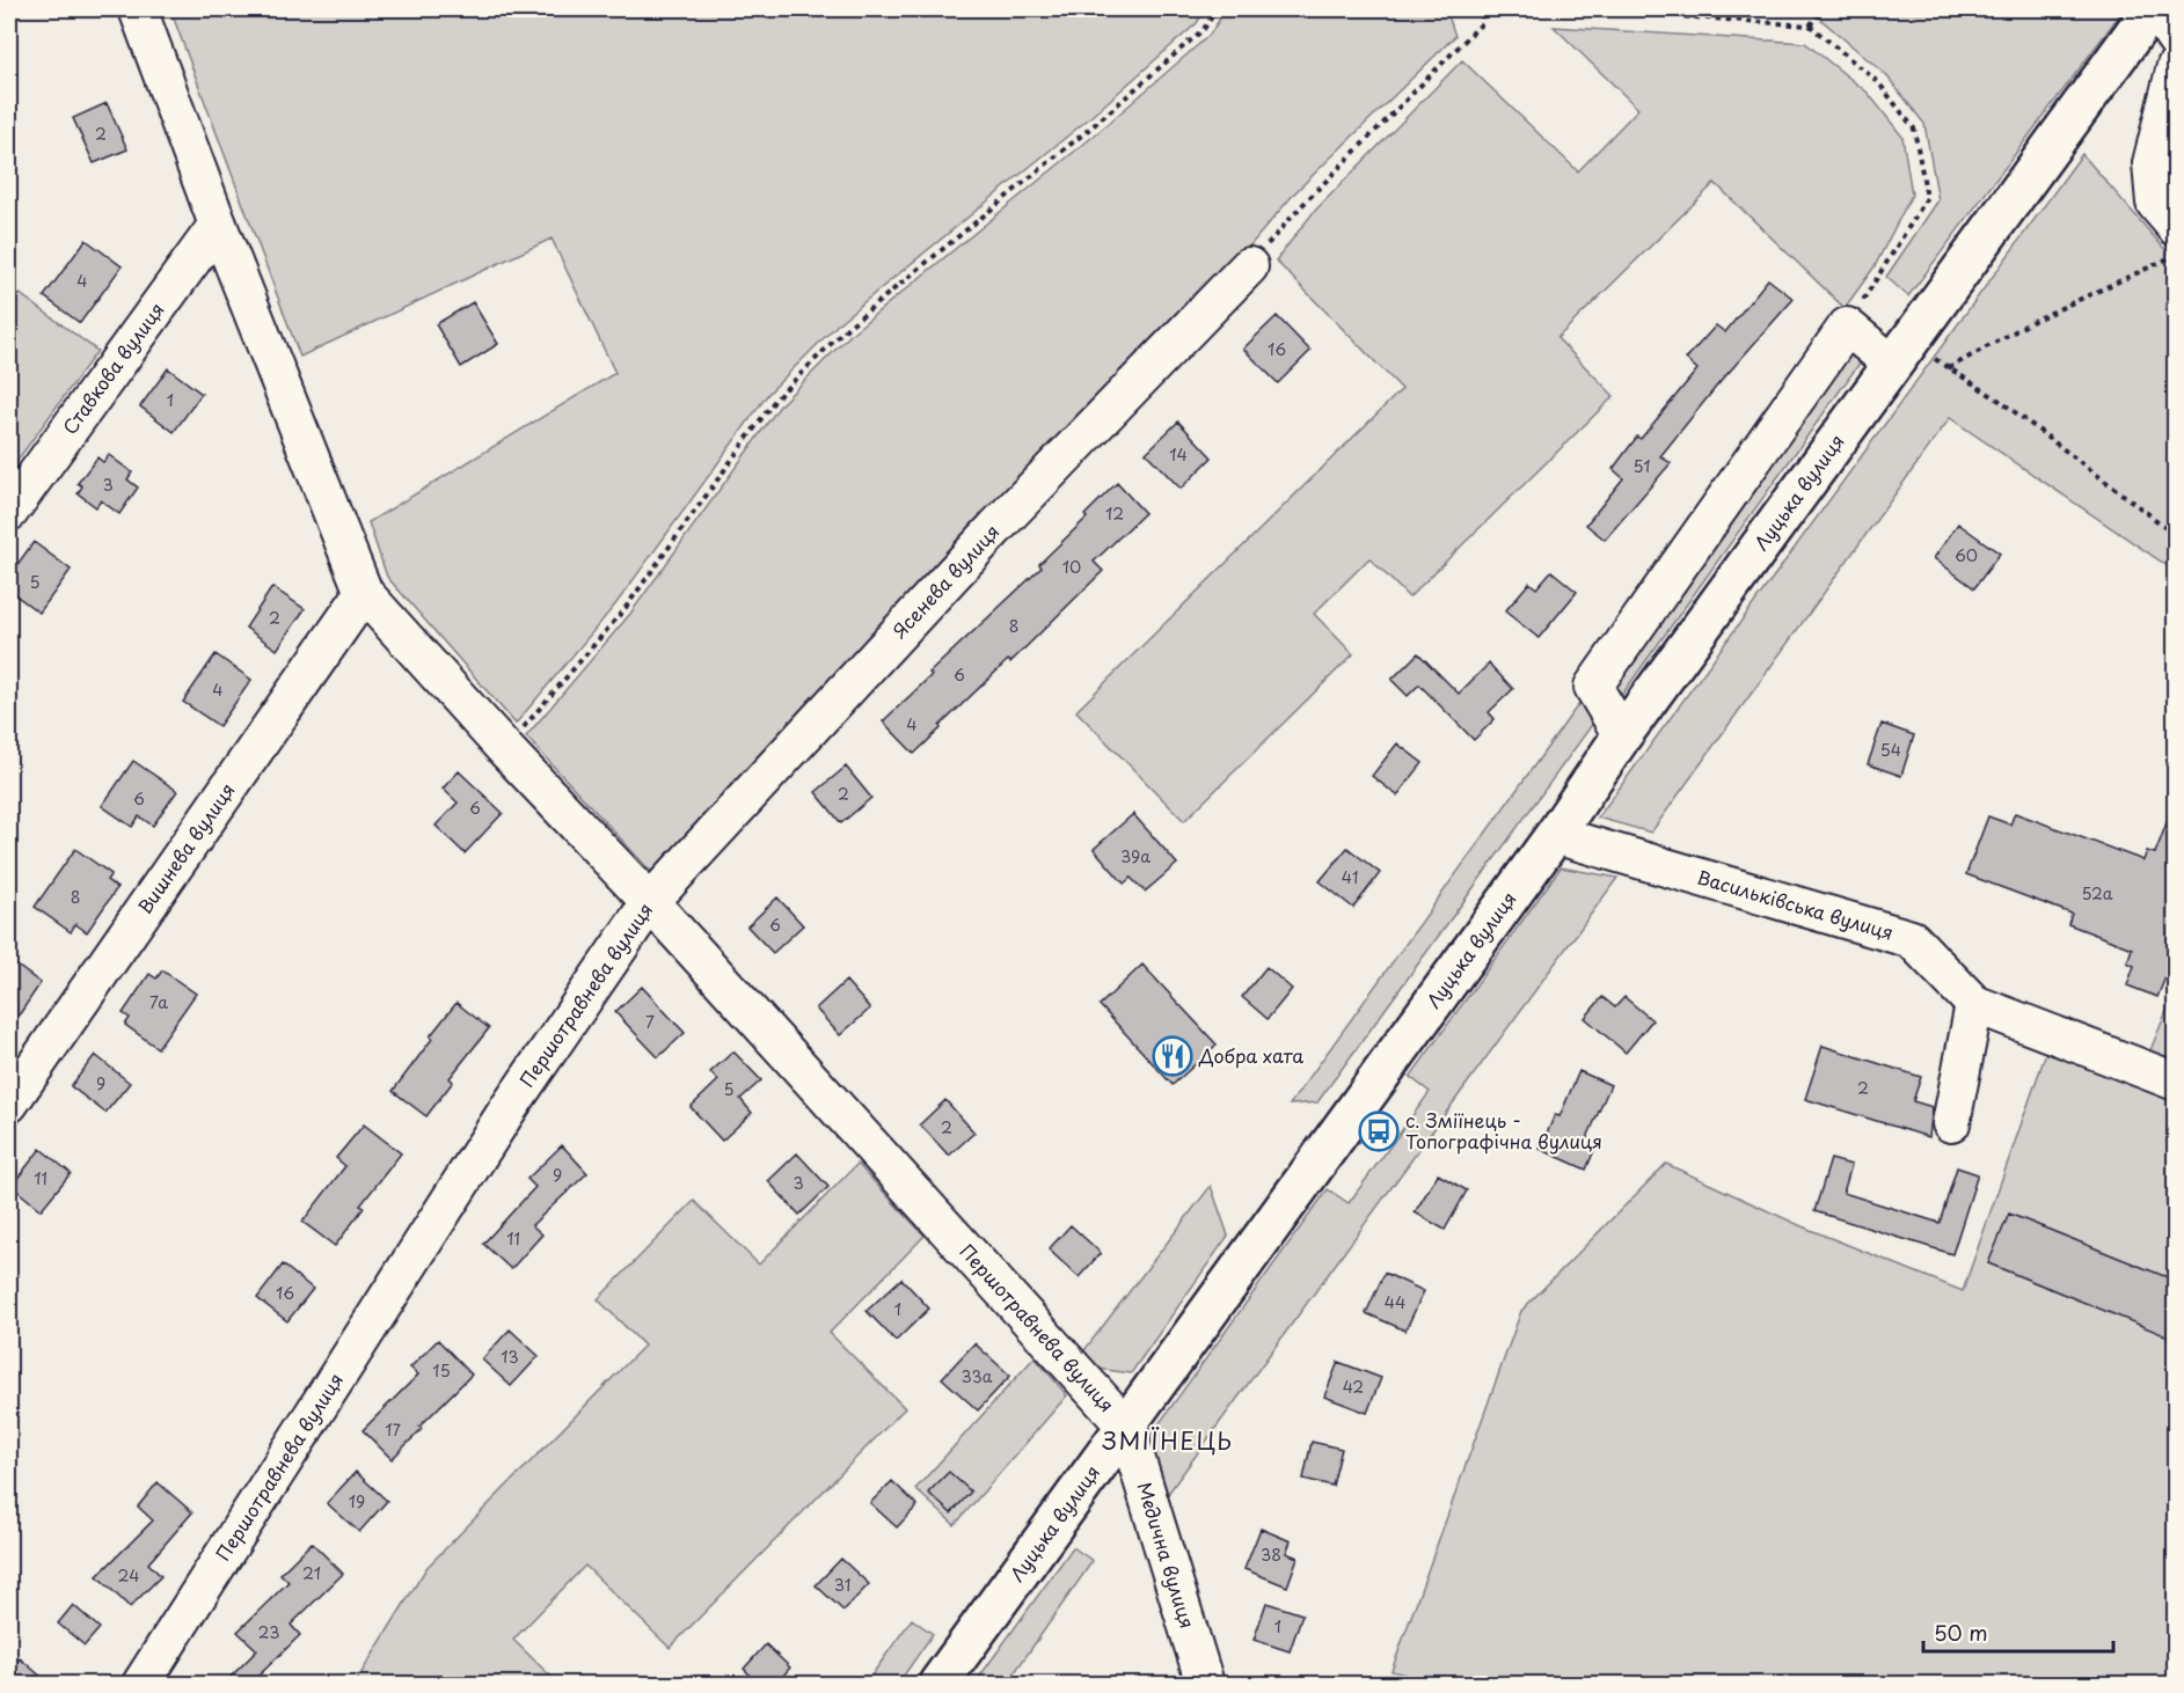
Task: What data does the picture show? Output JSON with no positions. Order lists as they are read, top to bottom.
{
  "streets": {
    "main road": ["Луцька вулиця"],
    "street": [
      "Ставкова вулиця",
      "Ясенева вулиця",
      "Вишнева вулиця",
      "Васильківська вулиця",
      "Першотравнева вулиця",
      "Медична вулиця"
    ]
  },
  "crossings": [
    ["Луцька вулиця", "Васильківська вулиця"],
    ["Луцька вулиця", "Першотравнева вулиця"],
    ["Луцька вулиця", "Медична вулиця"],
    ["Ясенева вулиця", "Першотравнева вулиця"],
    ["Першотравнева вулиця", "Медична вулиця"]
  ],
  "districts": ["ЗМІЇНЕЦЬ"],
  "places": {
    "restaurant": ["Добра хата"],
    "bus stop": ["с. Зміїнець - Топографічна вулиця"]
  },
  "house_numbers": [
    "2",
    "4",
    "16",
    "1",
    "14",
    "51",
    "3",
    "12",
    "60",
    "10",
    "5",
    "2",
    "8",
    "6",
    "4",
    "4",
    "54",
    "2",
    "6",
    "6",
    "39а",
    "41",
    "52а",
    "8",
    "6",
    "7а",
    "7",
    "9",
    "2",
    "5",
    "2",
    "9",
    "11",
    "3",
    "11",
    "16",
    "44",
    "1",
    "13",
    "15",
    "33а",
    "42",
    "17",
    "19",
    "38",
    "21",
    "24",
    "31",
    "1",
    "23"
  ],
  "scale_bar": "50 m"
}
